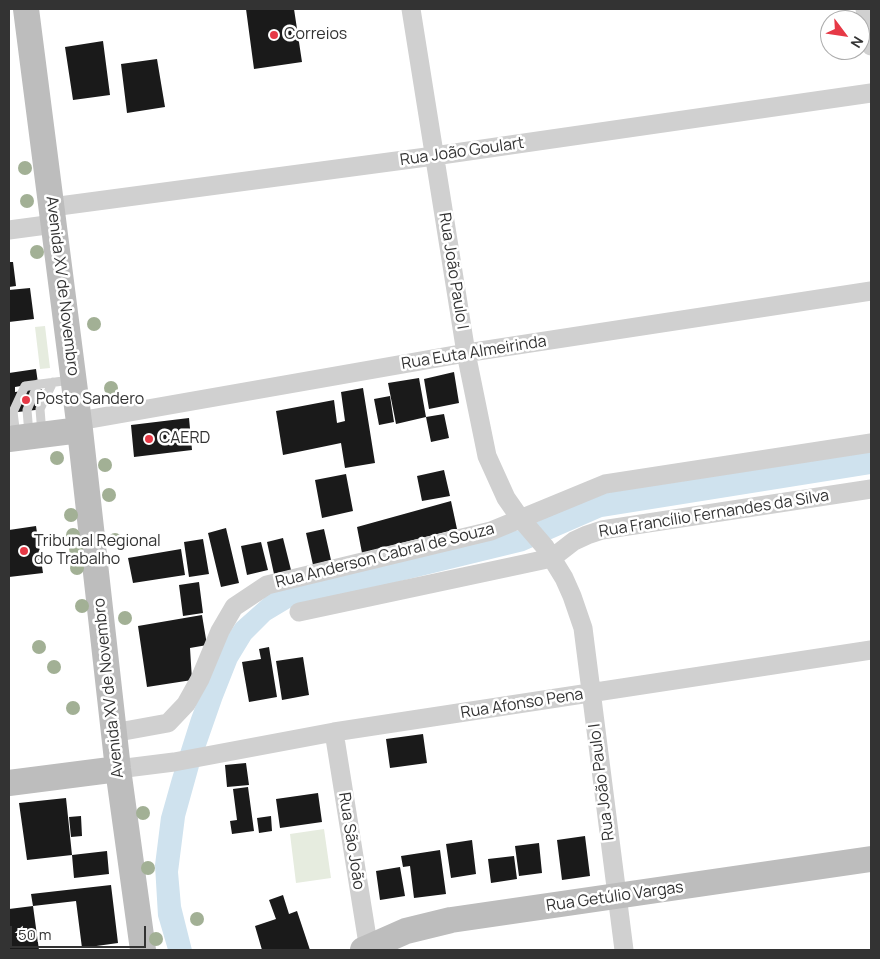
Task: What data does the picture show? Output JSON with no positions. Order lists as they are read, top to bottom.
{
  "streets": {
    "street": [
      "Rua João Goulart",
      "Rua João Paulo I",
      "Avenida XV de Novembro",
      "Rua Euta Almeirinda",
      "Rua Francílio Fernandes da Silva",
      "Rua Anderson Cabral de Souza",
      "Rua Afonso Pena",
      "Rua São João",
      "Rua Getúlio Vargas"
    ]
  },
  "crossings": [
    ["Rua João Goulart", "Rua João Paulo I"],
    ["Rua João Goulart", "Avenida XV de Novembro"],
    ["Rua João Paulo I", "Rua Euta Almeirinda"],
    ["Rua João Paulo I", "Rua Francílio Fernandes da Silva"],
    ["Rua João Paulo I", "Rua Anderson Cabral de Souza"],
    ["Rua João Paulo I", "Rua Afonso Pena"],
    ["Rua João Paulo I", "Rua Getúlio Vargas"],
    ["Avenida XV de Novembro", "Rua Euta Almeirinda"],
    ["Avenida XV de Novembro", "Rua Anderson Cabral de Souza"],
    ["Avenida XV de Novembro", "Rua Afonso Pena"],
    ["Rua Francílio Fernandes da Silva", "Rua Anderson Cabral de Souza"],
    ["Rua Afonso Pena", "Rua São João"],
    ["Rua São João", "Rua Getúlio Vargas"]
  ],
  "places": [
    "Correios",
    "Posto Sandero",
    "CAERD",
    "Tribunal Regional do Trabalho"
  ],
  "scale_bar": "50 m",
  "north": "bottom right"
}
